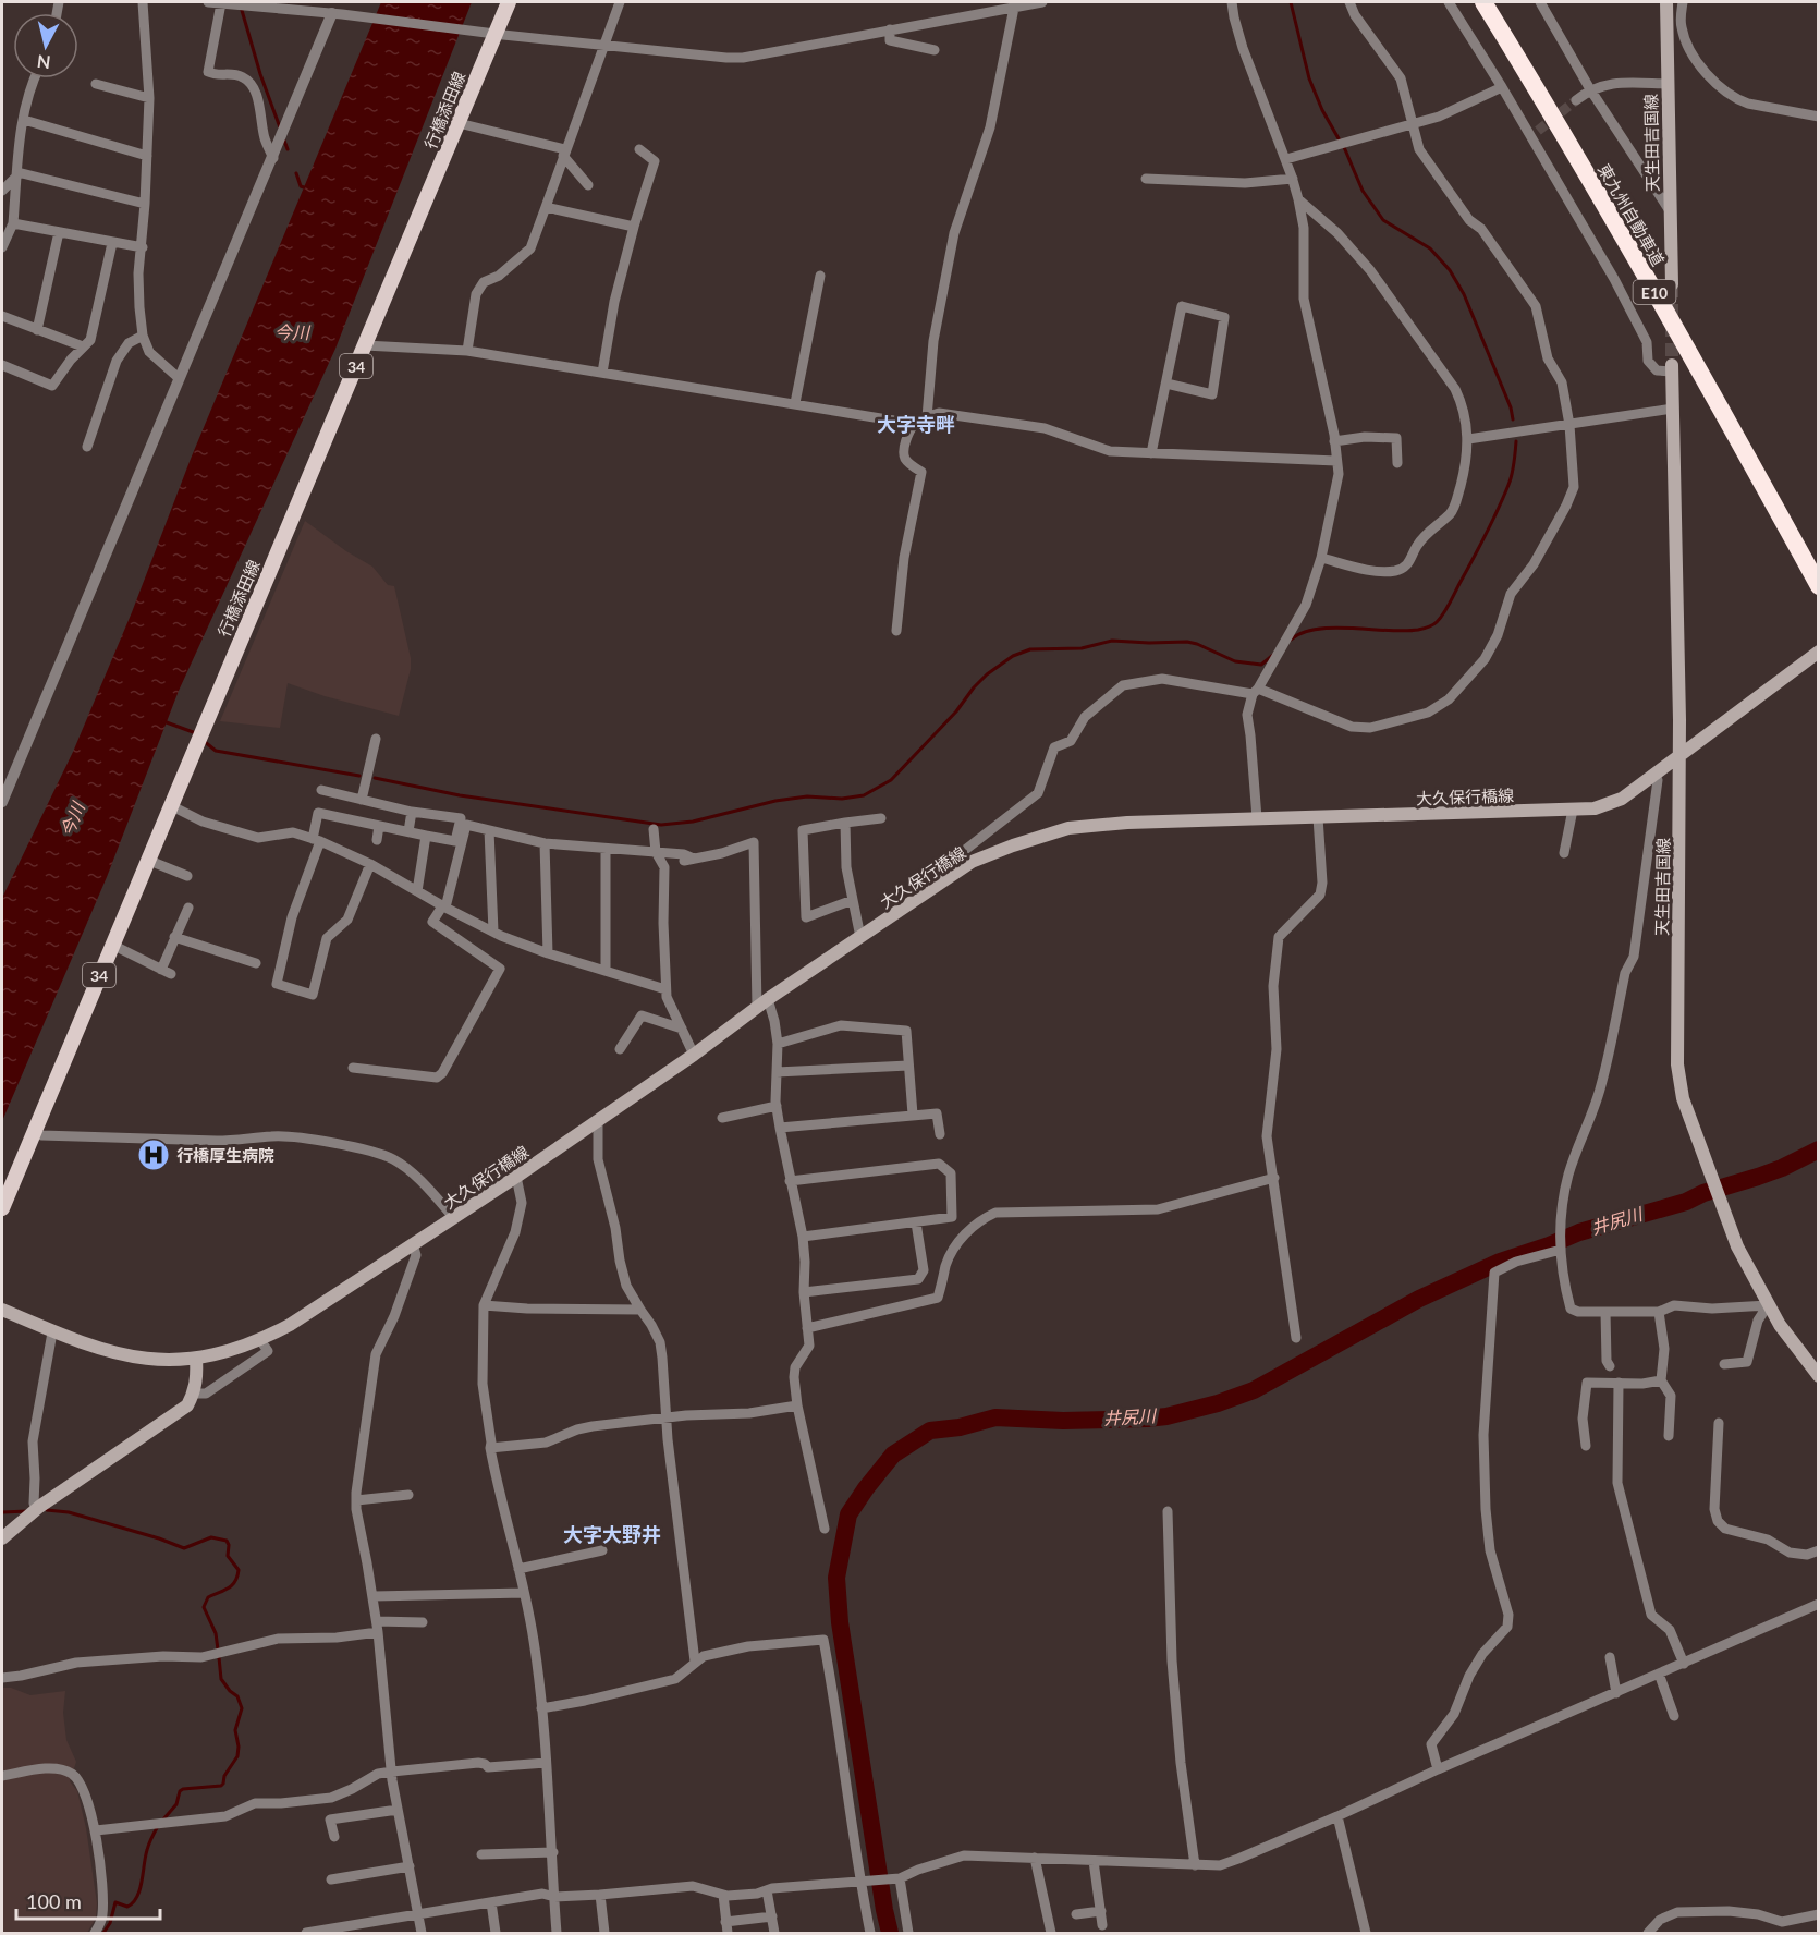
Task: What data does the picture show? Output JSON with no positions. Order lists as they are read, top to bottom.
{
  "streets": {
    "highway": ["東九州自動車道", "E10"],
    "main road": [
      "行橋添田線",
      "天生田吉国線",
      "34",
      "大久保行橋線"
    ]
  },
  "crossings": [
    ["天生田吉国線", "大久保行橋線"]
  ],
  "districts": ["大字寺畔", "大字大野井"],
  "water": ["今川", "井尻川"],
  "places": {
    "hospital": ["行橋厚生病院"]
  },
  "scale_bar": "100 m",
  "north": "bottom"
}
